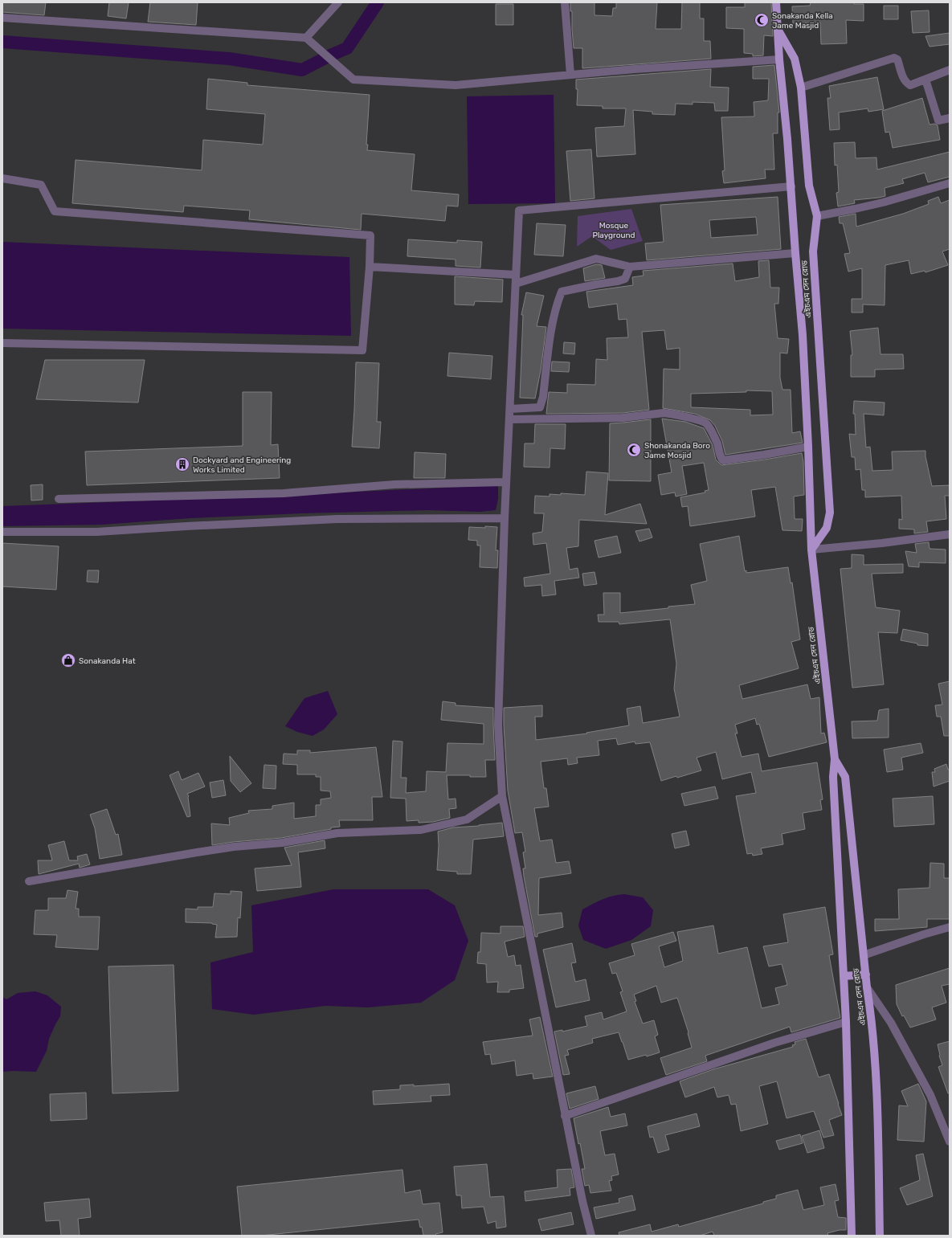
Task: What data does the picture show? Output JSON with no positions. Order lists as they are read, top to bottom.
{
  "streets": {
    "main road": ["এইচএম সেন রোড"]
  },
  "parks": ["Mosque Playground"],
  "places": {
    "mosque": ["Sonakanda Kella Jame Masjid", "Shonakanda Boro Jame Mosjid"],
    "building": ["Dockyard and Engineering Works Limited"],
    "shop": ["Sonakanda Hat"]
  }
}
